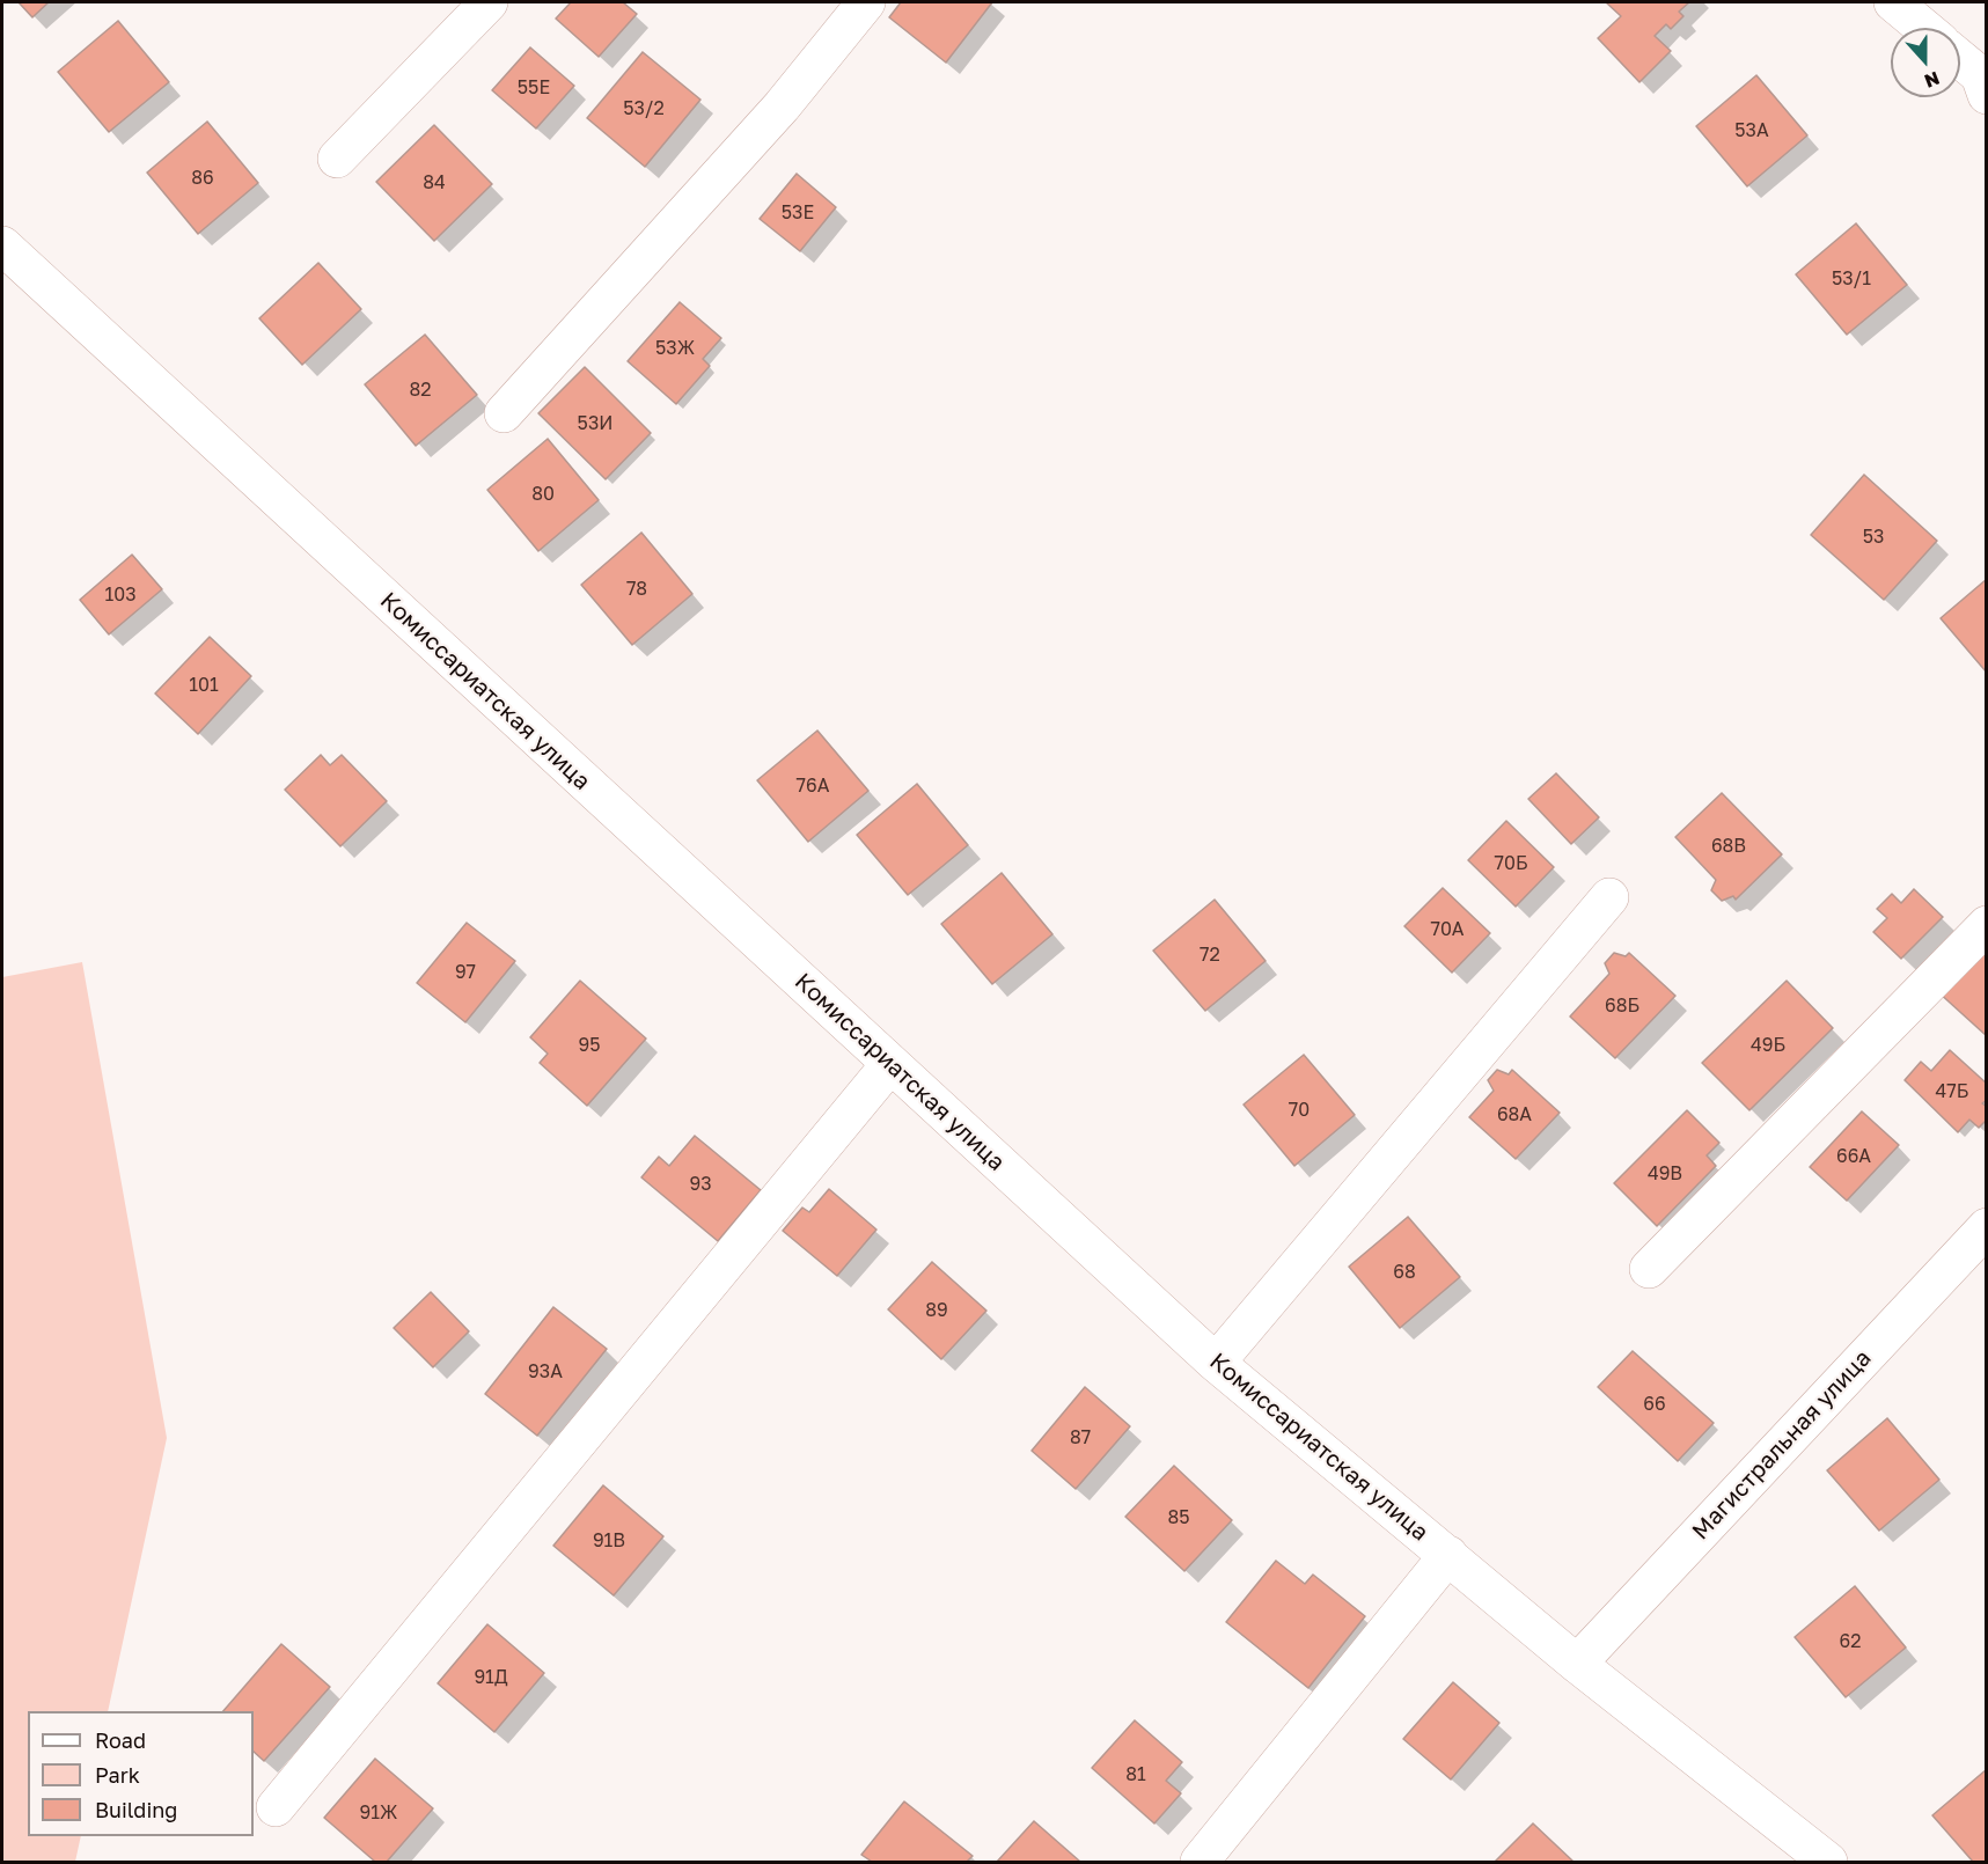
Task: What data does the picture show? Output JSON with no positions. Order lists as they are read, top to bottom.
{
  "streets": {
    "street": ["Комиссариатская улица", "Магистральная улица"]
  },
  "crossings": [
    ["Комиссариатская улица", "Магистральная улица"]
  ],
  "house_numbers": [
    "55Е",
    "53/2",
    "53А",
    "86",
    "84",
    "53Е",
    "53/1",
    "53Ж",
    "82",
    "53И",
    "80",
    "53",
    "78",
    "103",
    "101",
    "76А",
    "68В",
    "70Б",
    "70А",
    "72",
    "97",
    "68Б",
    "95",
    "49Б",
    "47Б",
    "70",
    "68А",
    "66А",
    "49В",
    "93",
    "68",
    "89",
    "93А",
    "66",
    "87",
    "85",
    "91В",
    "62",
    "91Д",
    "81",
    "91Ж"
  ],
  "legend": ["Road", "Park", "Building"],
  "north": "bottom"
}
